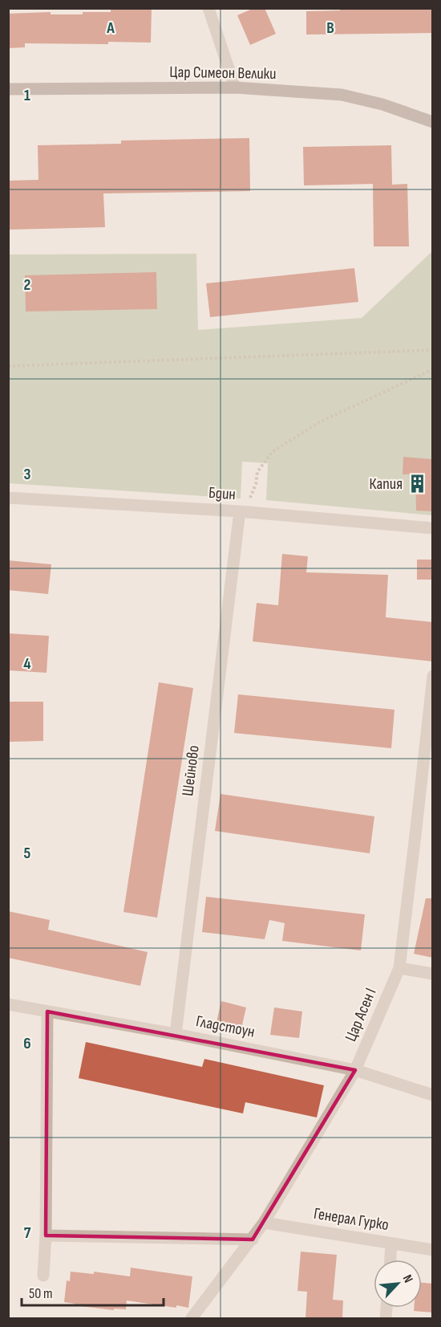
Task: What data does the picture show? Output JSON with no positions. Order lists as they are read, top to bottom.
{
  "streets": {
    "main road": ["Цар Симеон Велики"],
    "street": [
      "Бдин",
      "Шейново",
      "Цар Асен I",
      "Гладстоун",
      "Генерал Гурко"
    ]
  },
  "crossings": [
    ["Бдин", "Шейново"],
    ["Шейново", "Гладстоун"],
    ["Цар Асен I", "Гладстоун"],
    ["Цар Асен I", "Генерал Гурко"]
  ],
  "places": {
    "building": ["Капия"]
  },
  "scale_bar": "50 m",
  "north": "top right",
  "grid": {
    "columns": ["A", "B"],
    "rows": [
      "1",
      "2",
      "3",
      "4",
      "5",
      "6",
      "7"
    ]
  }
}
